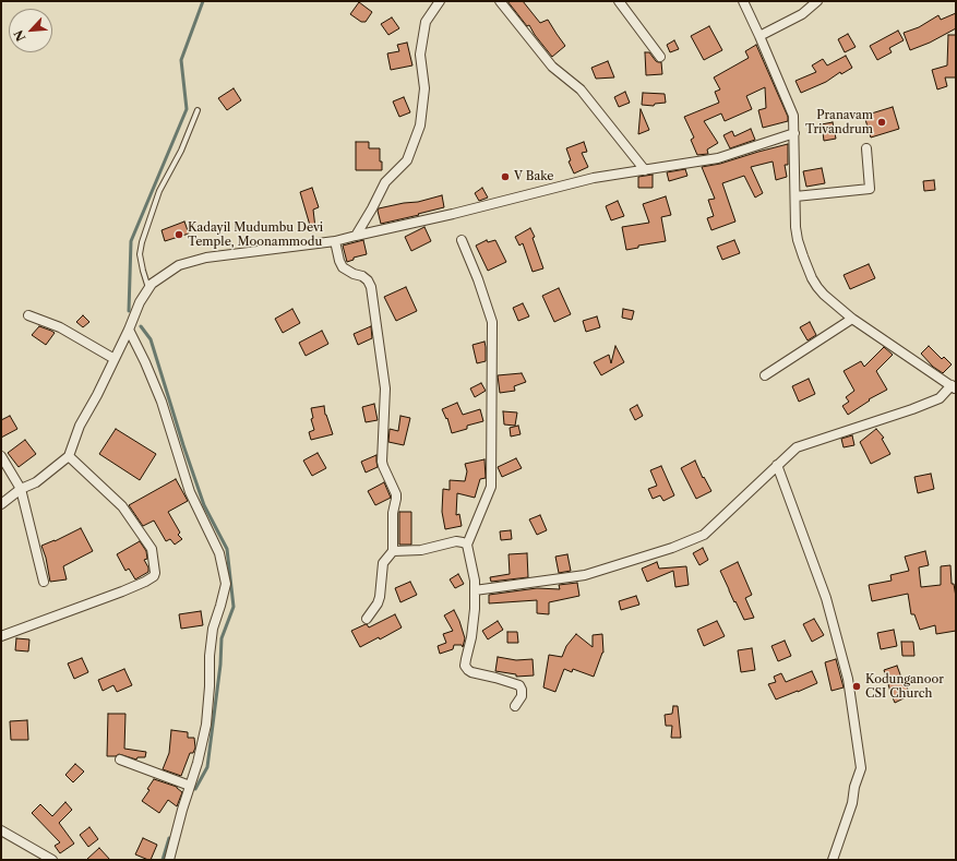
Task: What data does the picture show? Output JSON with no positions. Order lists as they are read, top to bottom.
{
  "places": [
    "Pranavam Trivandrum",
    "V Bake",
    "Kadayil Mudumbu Devi Temple, Moonammodu",
    "Kodunganoor CSI Church"
  ],
  "north": "bottom left"
}
